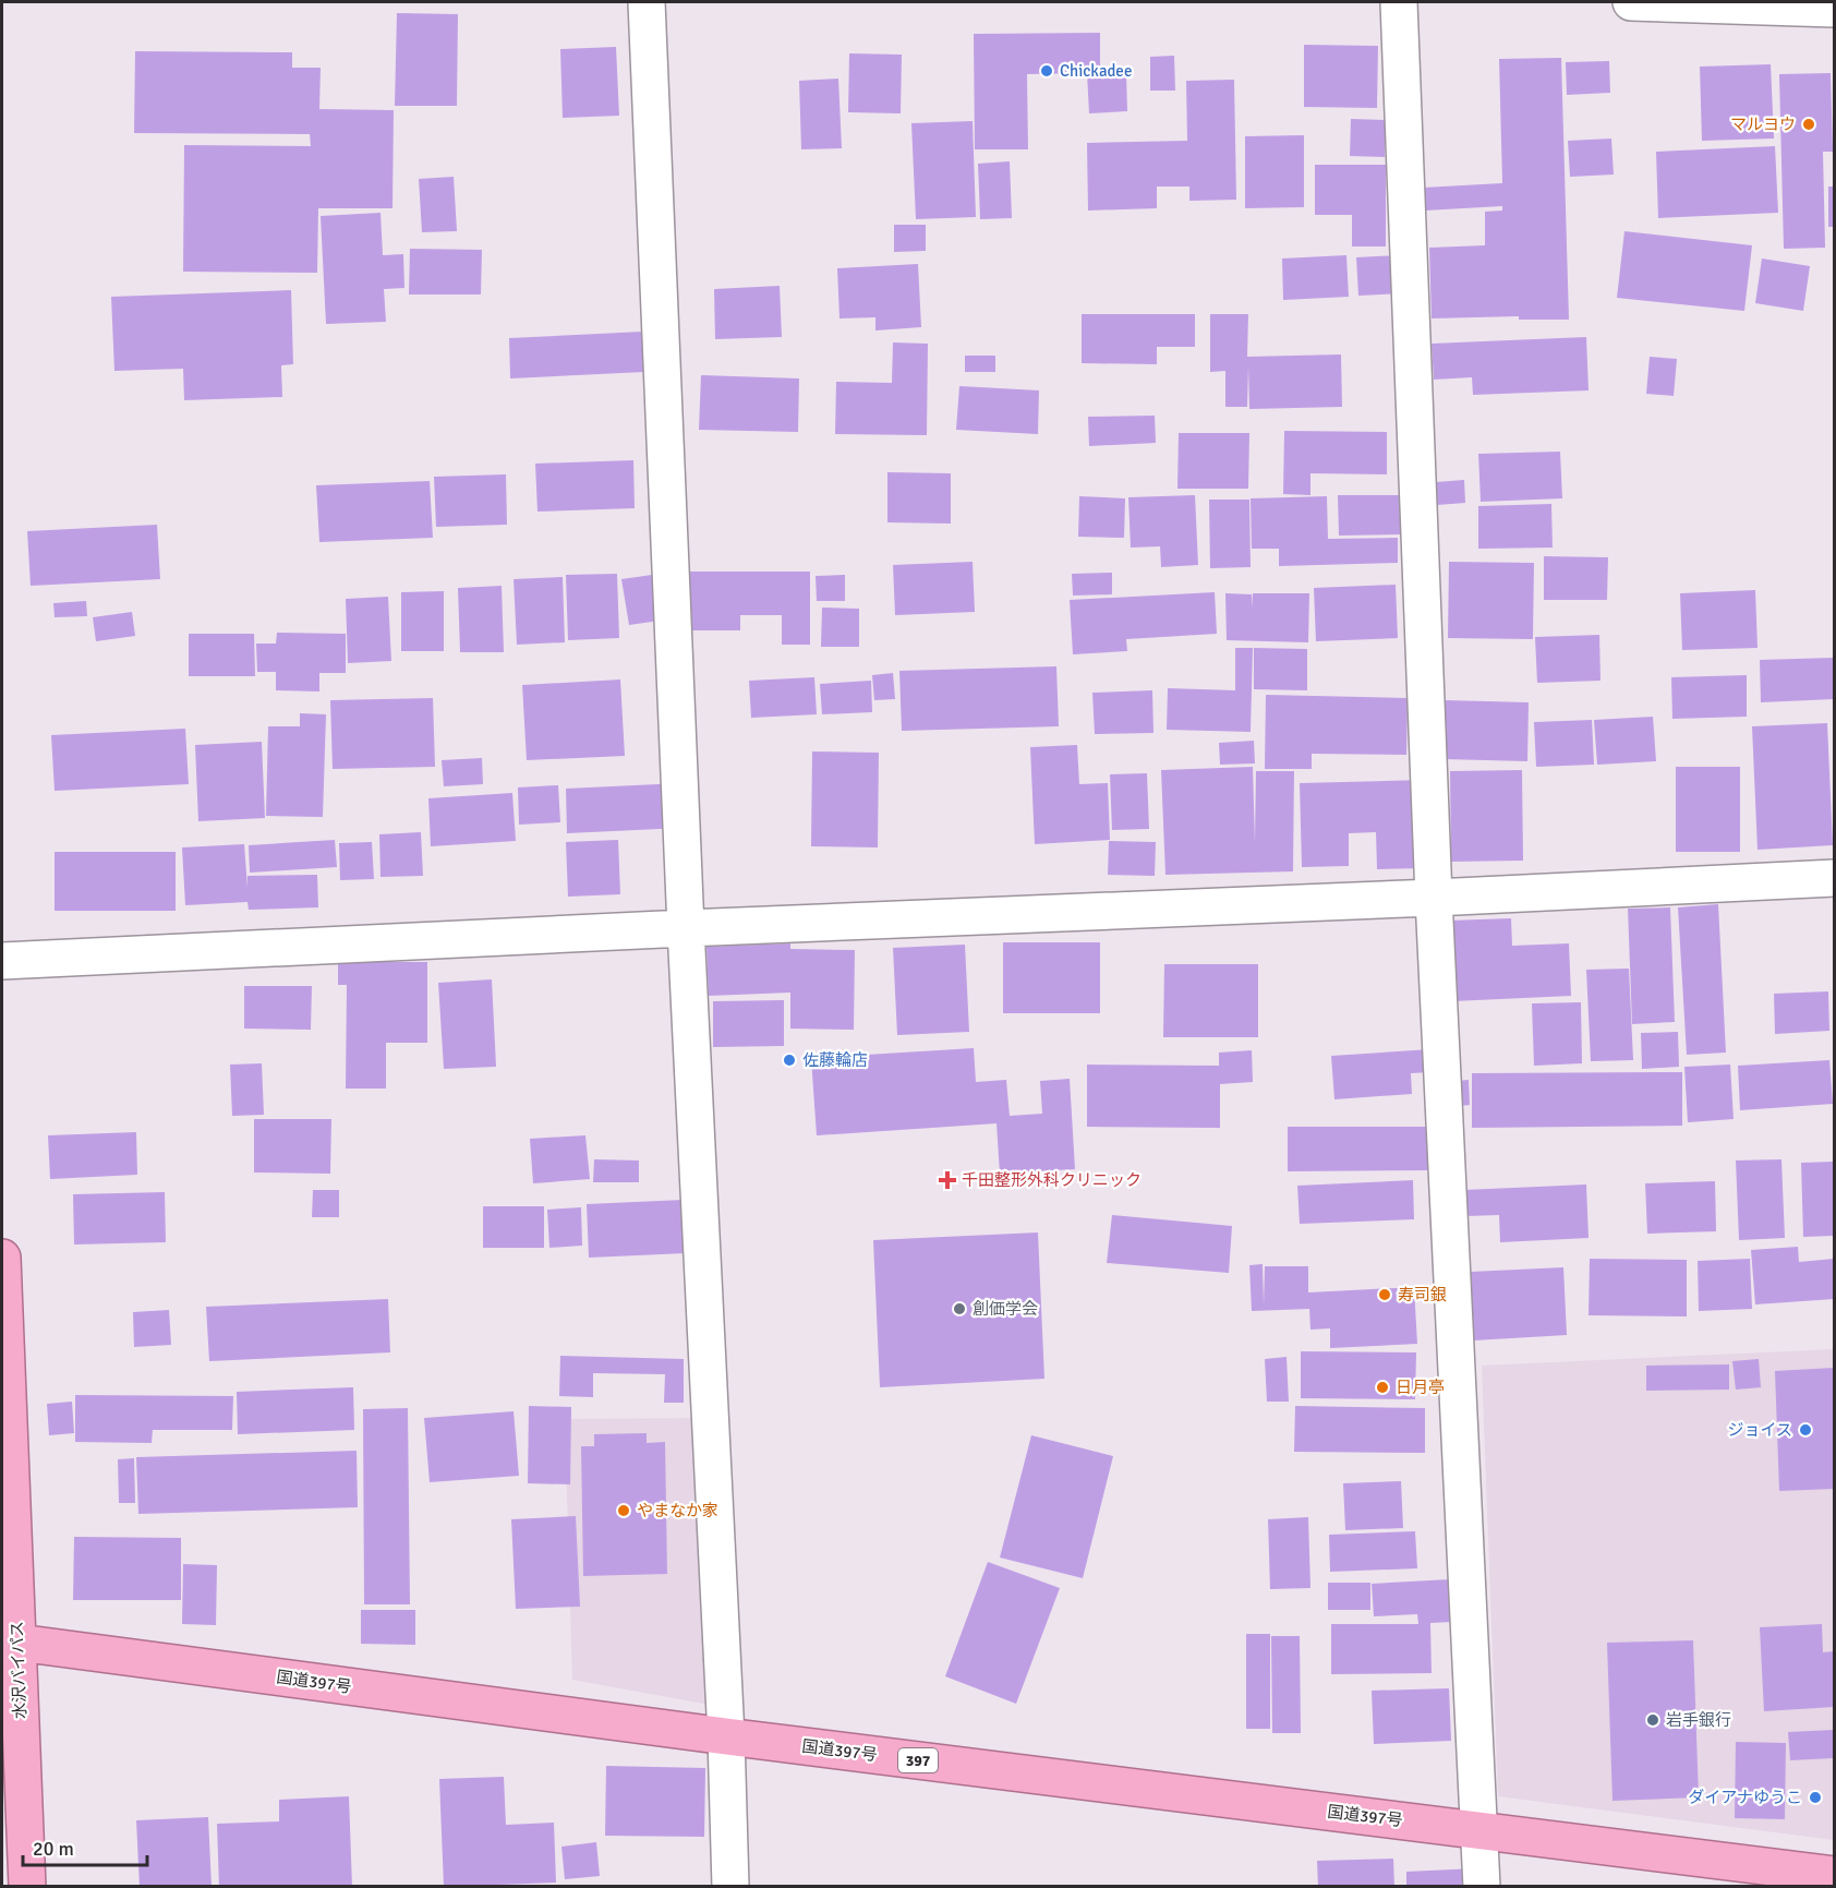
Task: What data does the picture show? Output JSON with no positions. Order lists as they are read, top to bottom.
{
  "streets": {
    "highway": ["水沢バイパス", "国道397号", "397"]
  },
  "crossings": [
    ["水沢バイパス", "国道397号"]
  ],
  "places": {
    "other": [
      "Chickadee",
      "マルヨウ",
      "佐藤輪店",
      "寿司銀",
      "創価学会",
      "日月亭",
      "ジョイス",
      "やまなか家",
      "岩手銀行",
      "ダイアナゆうこ"
    ],
    "health": ["千田整形外科クリニック"]
  },
  "scale_bar": "20 m"
}
